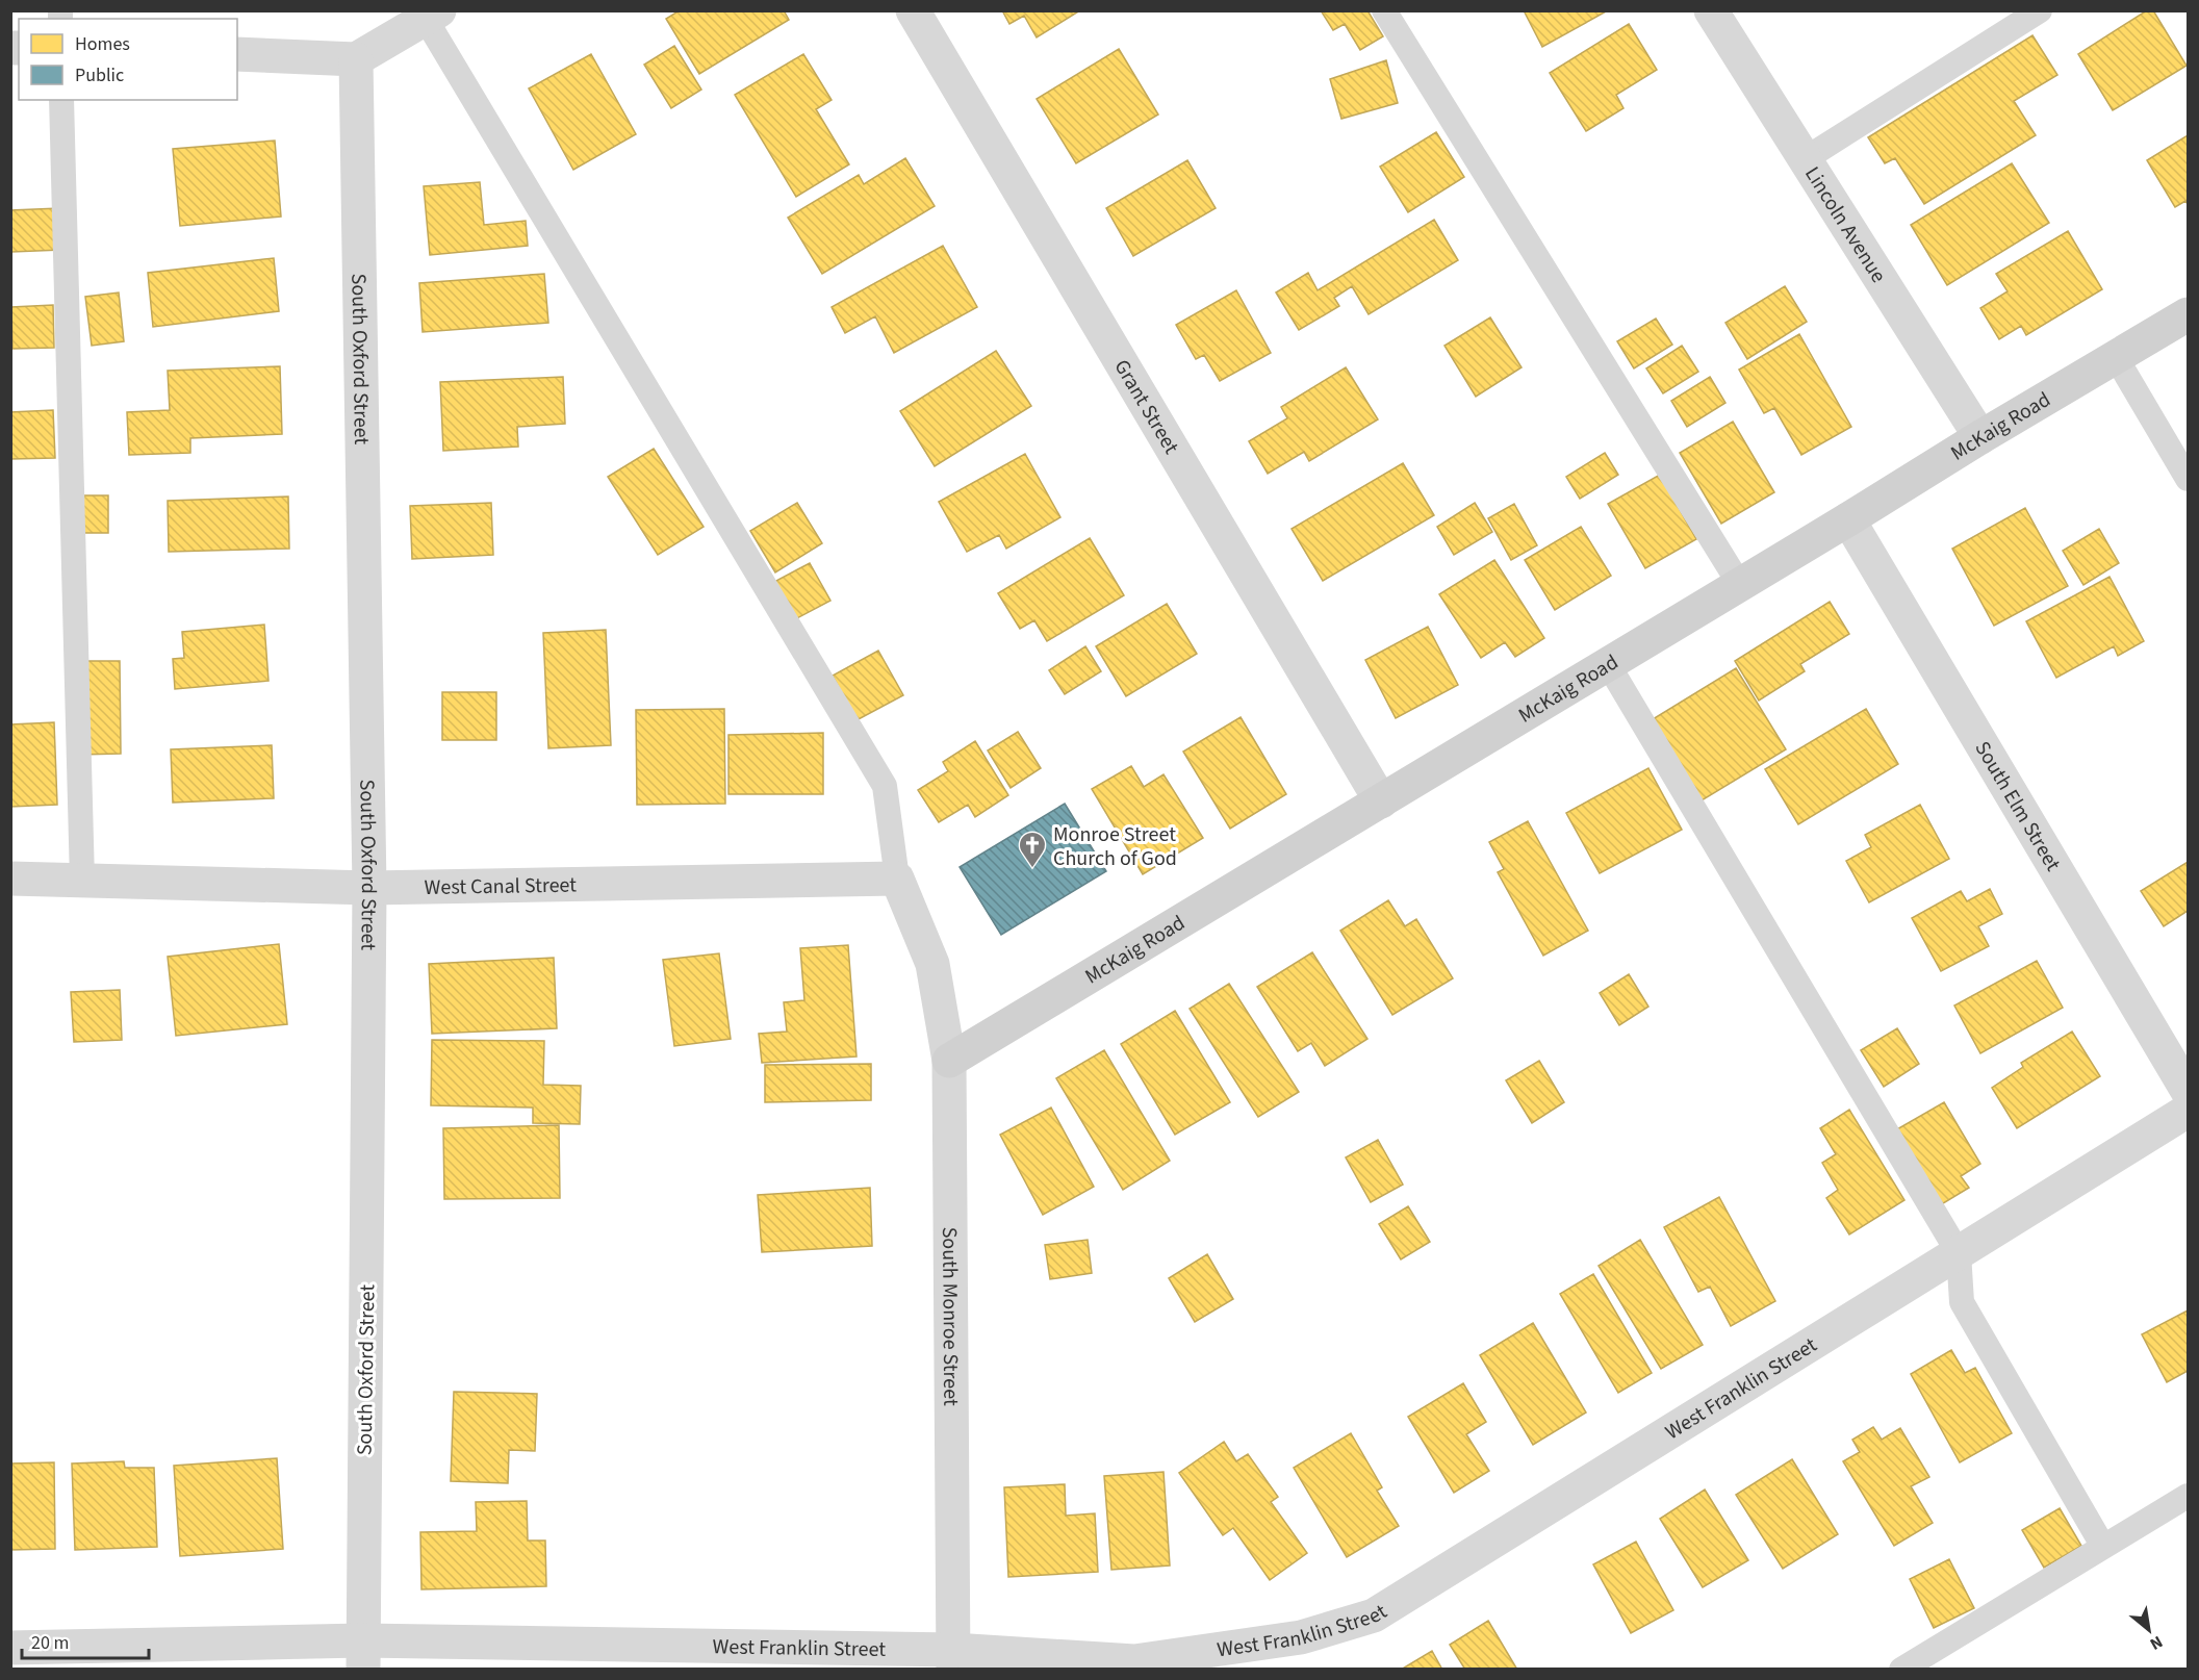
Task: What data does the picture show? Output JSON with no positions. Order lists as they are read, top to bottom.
{
  "streets": {
    "street": [
      "Lincoln Avenue",
      "South Oxford Street",
      "Grant Street",
      "McKaig Road",
      "South Elm Street",
      "West Canal Street",
      "South Monroe Street",
      "West Franklin Street"
    ]
  },
  "crossings": [
    ["Lincoln Avenue", "McKaig Road"],
    ["South Oxford Street", "West Canal Street"],
    ["South Oxford Street", "West Franklin Street"],
    ["Grant Street", "McKaig Road"],
    ["McKaig Road", "South Elm Street"],
    ["McKaig Road", "South Monroe Street"],
    ["West Canal Street", "South Monroe Street"],
    ["South Monroe Street", "West Franklin Street"]
  ],
  "places": {
    "church": ["Monroe Street Church of God"]
  },
  "legend": ["Homes", "Public"],
  "scale_bar": "20 m",
  "north": "bottom right"
}
